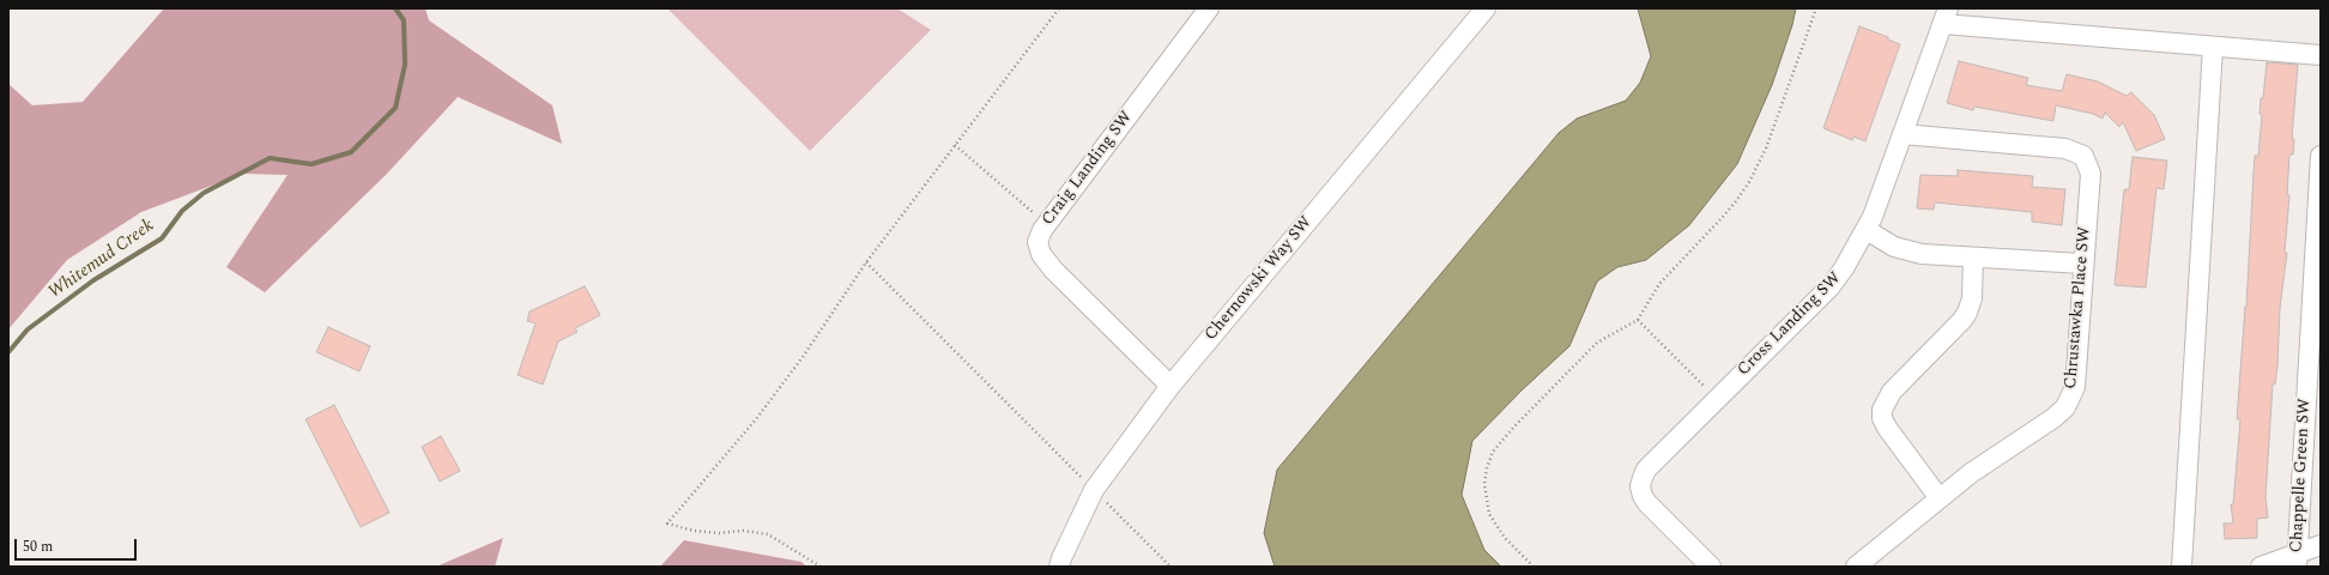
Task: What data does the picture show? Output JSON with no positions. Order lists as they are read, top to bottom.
{
  "streets": {
    "street": [
      "Craig Landing SW",
      "Chernowski Way SW",
      "Chrustawka Place SW",
      "Cross Landing SW",
      "Chappelle Green SW"
    ]
  },
  "crossings": [
    ["Craig Landing SW", "Chernowski Way SW"],
    ["Chrustawka Place SW", "Cross Landing SW"]
  ],
  "water": ["Whitemud Creek"],
  "scale_bar": "50 m"
}
